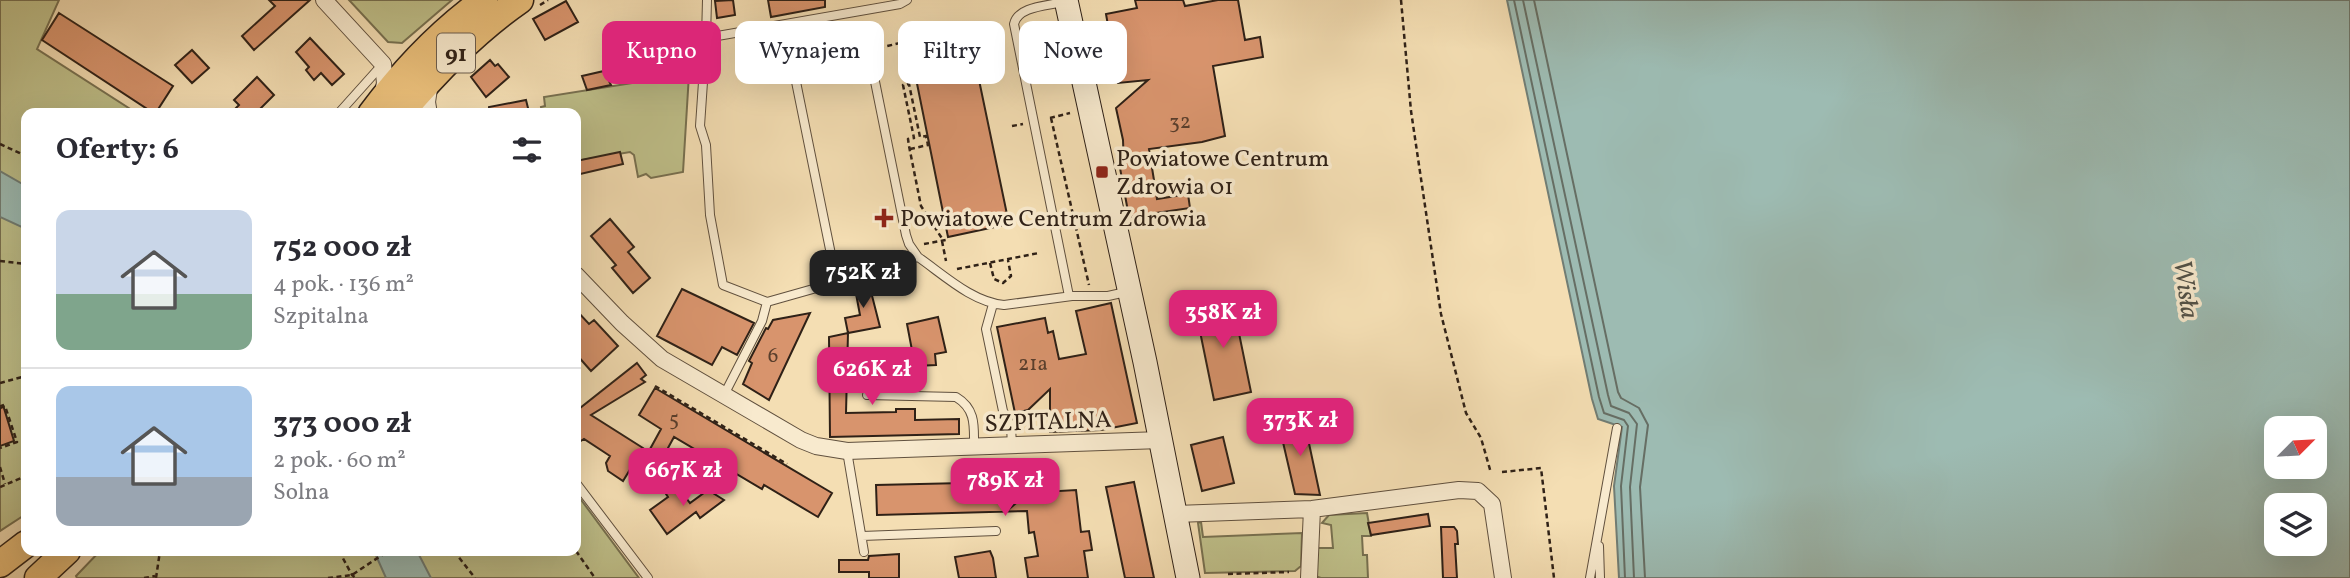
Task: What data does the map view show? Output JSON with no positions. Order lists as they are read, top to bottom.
{
  "streets": {
    "main road": ["91"],
    "street": ["SZPITALNA"]
  },
  "water": ["Wisła"],
  "places": {
    "transit": ["Powiatowe Centrum Zdrowia 01"],
    "health": ["Powiatowe Centrum Zdrowia"]
  },
  "house_numbers": [
    "32",
    "6",
    "21a",
    "5"
  ],
  "north": "top right",
  "page": {
    "chip": [
      "Kupno",
      "Wynajem",
      "Filtry",
      "Nowe"
    ],
    "heading": "Oferty: 6",
    "list": [
      {
        "name": "752 000 zł",
        "note": "4 pok. · 136 m² · Szpitalna"
      },
      {
        "name": "373 000 zł",
        "note": "2 pok. · 60 m² · Solna"
      }
    ],
    "price": [
      "752K zł",
      "358K zł",
      "626K zł",
      "373K zł",
      "667K zł",
      "789K zł"
    ]
  }
}
